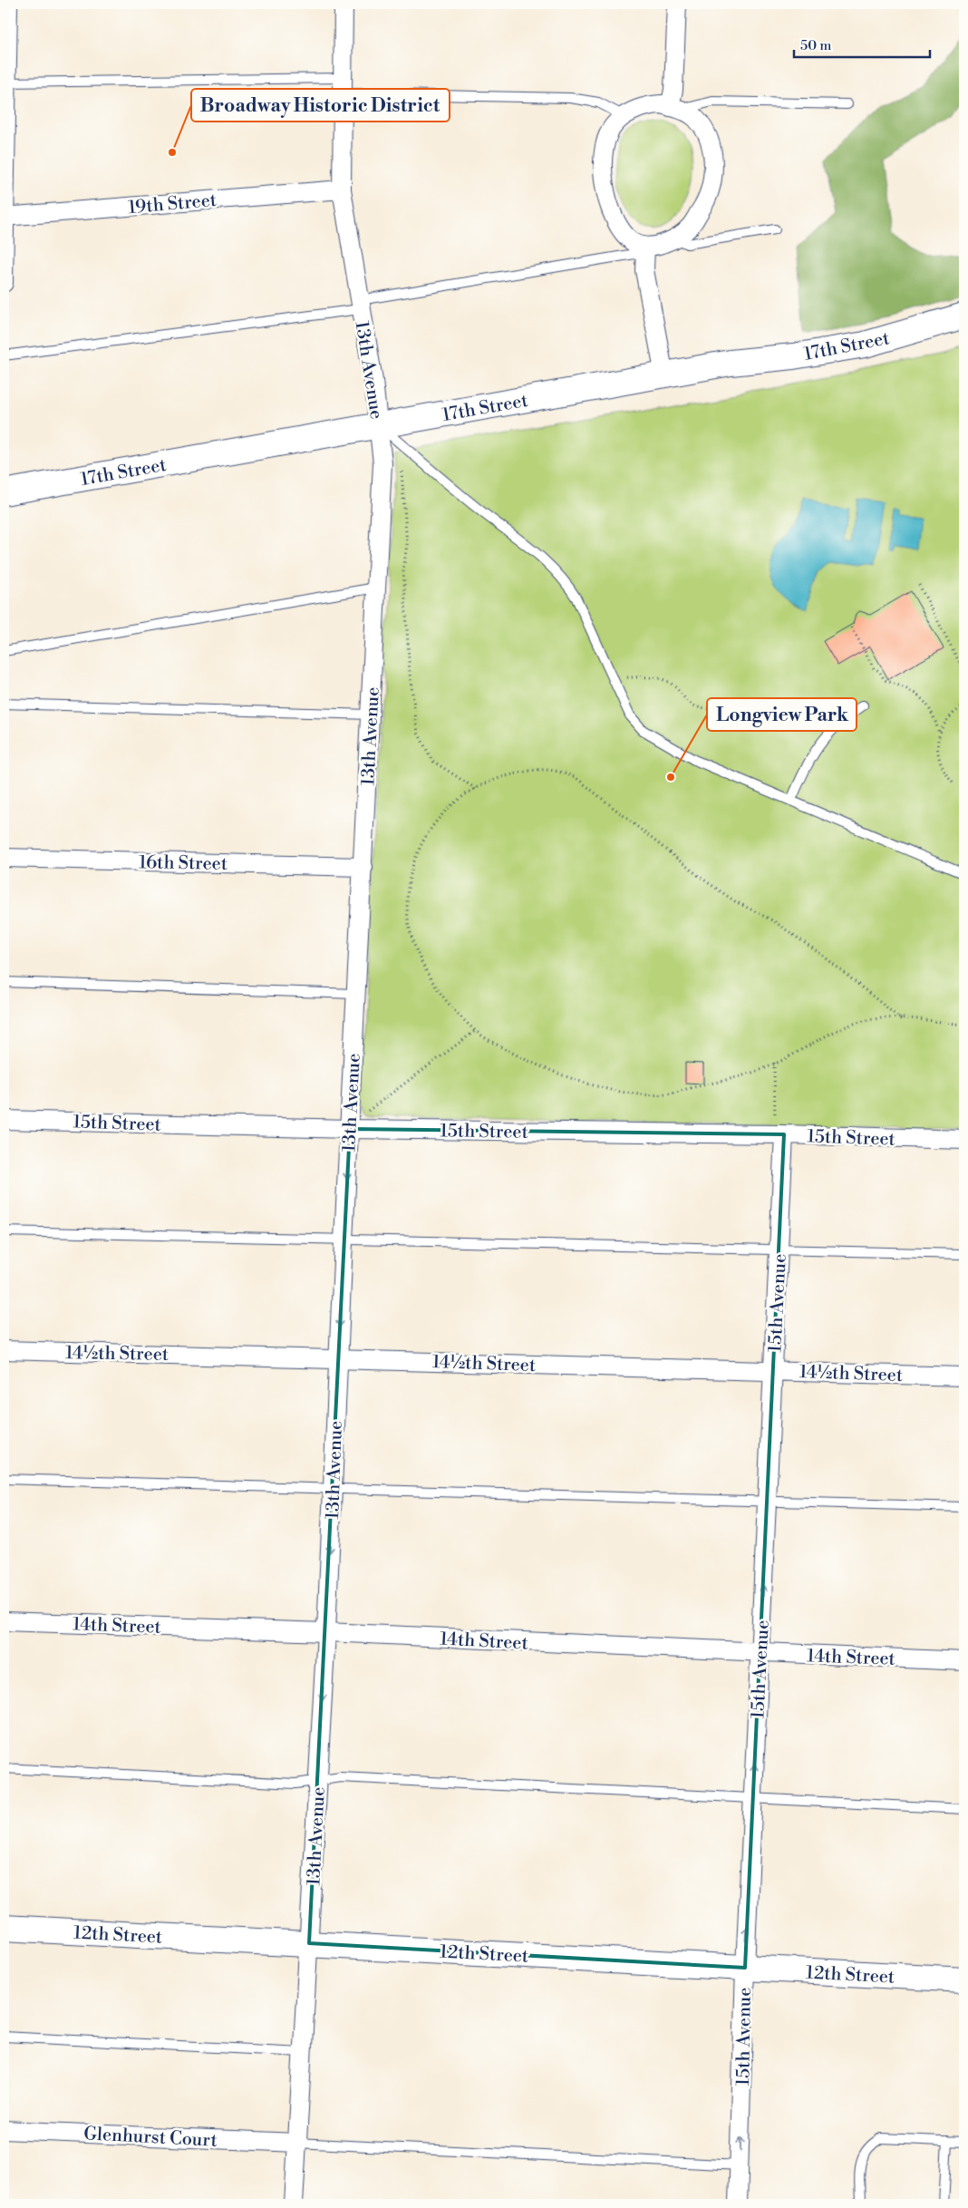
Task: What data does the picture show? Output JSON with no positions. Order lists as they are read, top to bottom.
{
  "streets": {
    "street": [
      "19th Street",
      "17th Street",
      "13th Avenue",
      "16th Street",
      "15th Street",
      "15th Avenue",
      "14½th Street",
      "14th Street",
      "12th Street",
      "Glenhurst Court"
    ]
  },
  "crossings": [
    ["19th Street", "13th Avenue"],
    ["17th Street", "13th Avenue"],
    ["13th Avenue", "16th Street"],
    ["13th Avenue", "15th Street"],
    ["13th Avenue", "14½th Street"],
    ["13th Avenue", "14th Street"],
    ["13th Avenue", "12th Street"],
    ["13th Avenue", "Glenhurst Court"],
    ["15th Street", "15th Avenue"],
    ["15th Avenue", "14½th Street"],
    ["15th Avenue", "14th Street"],
    ["15th Avenue", "12th Street"]
  ],
  "one_way": ["15th Avenue"],
  "places": ["Broadway Historic District", "Longview Park"],
  "scale_bar": "50 m"
}
